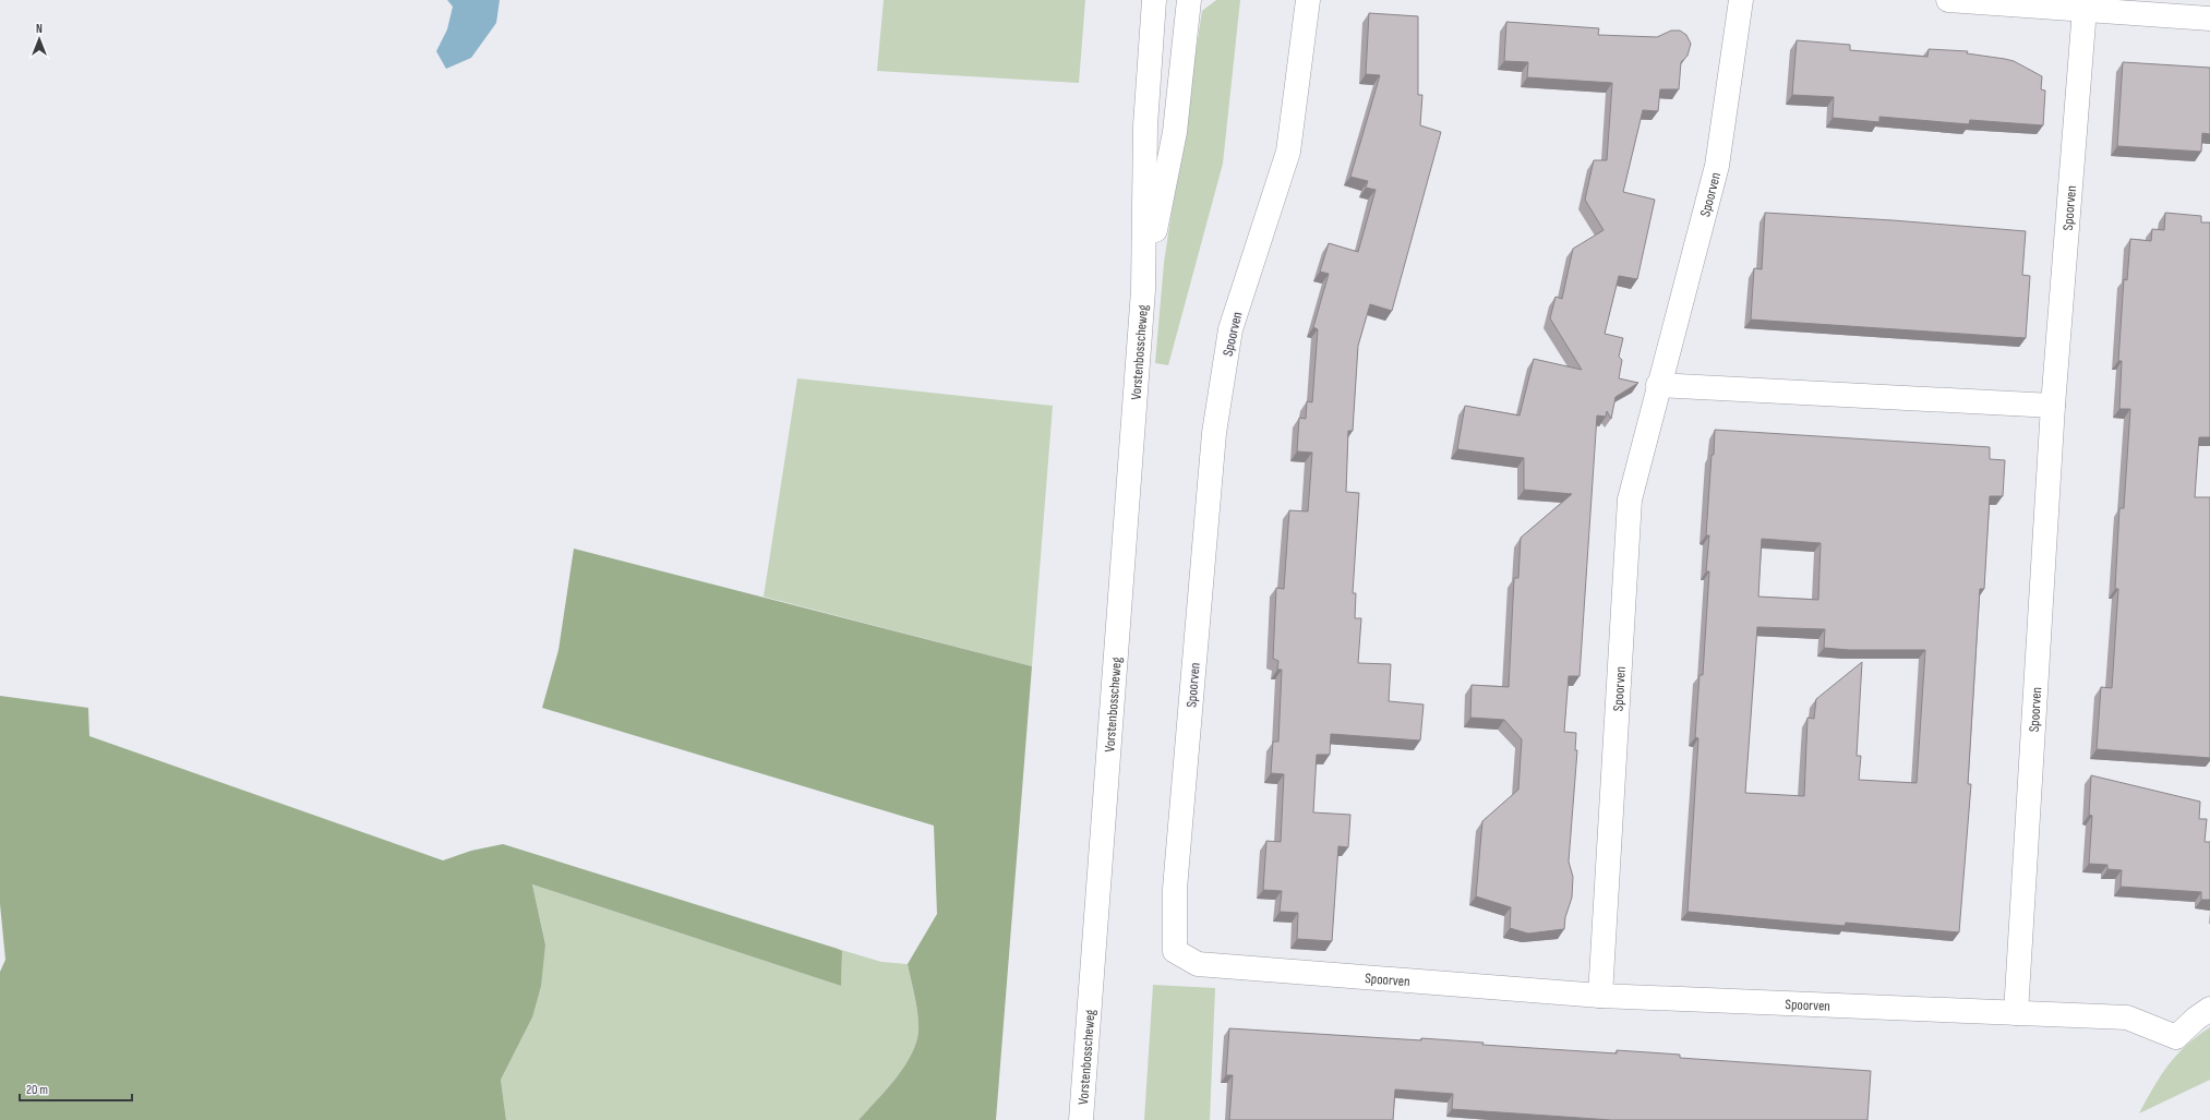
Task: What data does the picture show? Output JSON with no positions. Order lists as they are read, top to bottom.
{
  "streets": {
    "street": ["Spoorven", "Vorstenbosscheweg"]
  },
  "scale_bar": "20 m",
  "north": "top"
}
